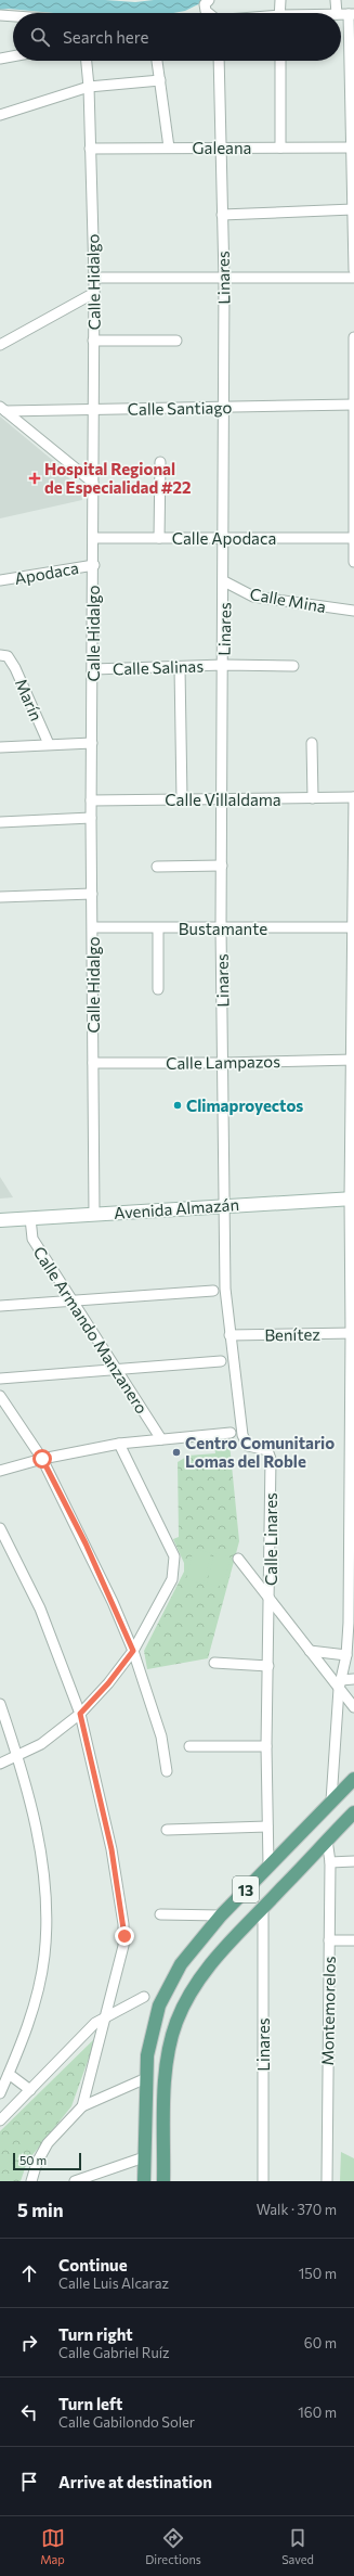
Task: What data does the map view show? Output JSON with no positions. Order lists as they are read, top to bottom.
{
  "streets": {
    "main road": ["Avenida Almazán", "13"],
    "street": [
      "Galeana",
      "Linares",
      "Calle Hidalgo",
      "Calle Santiago",
      "Calle Apodaca",
      "Apodaca",
      "Calle Mina",
      "Calle Salinas",
      "Marín",
      "Calle Villaldama",
      "Bustamante",
      "Calle Lampazos",
      "Calle Armando Manzanero",
      "Benítez",
      "Calle Linares",
      "Montemorelos"
    ]
  },
  "crossings": [
    ["Galeana", "Linares"],
    ["Galeana", "Calle Hidalgo"],
    ["Linares", "Calle Santiago"],
    ["Linares", "Calle Apodaca"],
    ["Linares", "Calle Mina"],
    ["Linares", "Calle Salinas"],
    ["Linares", "Calle Villaldama"],
    ["Linares", "Bustamante"],
    ["Linares", "Calle Lampazos"],
    ["Linares", "Avenida Almazán"],
    ["Linares", "Calle Linares"],
    ["Linares", "13"],
    ["Calle Hidalgo", "Calle Santiago"],
    ["Calle Hidalgo", "Calle Apodaca"],
    ["Calle Hidalgo", "Apodaca"],
    ["Calle Hidalgo", "Calle Salinas"],
    ["Calle Hidalgo", "Calle Villaldama"],
    ["Calle Hidalgo", "Bustamante"],
    ["Calle Hidalgo", "Calle Lampazos"],
    ["Calle Hidalgo", "Avenida Almazán"],
    ["Avenida Almazán", "Calle Armando Manzanero"],
    ["Avenida Almazán", "Calle Linares"],
    ["Benítez", "Calle Linares"],
    ["Calle Linares", "13"],
    ["13", "Montemorelos"]
  ],
  "places": {
    "health": ["Hospital Regional de Especialidad #22"],
    "other": ["Climaproyectos", "Centro Comunitario Lomas del Roble"]
  },
  "scale_bar": "50 m",
  "page": {
    "search": "Search here",
    "scale": "50 m",
    "heading": ["5 min", "Walk · 370 m"],
    "list": [
      ["Continue", "Calle Luis Alcaraz", "150 m"],
      ["Turn right", "Calle Gabriel Ruíz", "60 m"],
      ["Turn left", "Calle Gabilondo Soler", "160 m"],
      "Arrive at destination"
    ],
    "nav": ["Map", "Directions", "Saved"]
  }
}
